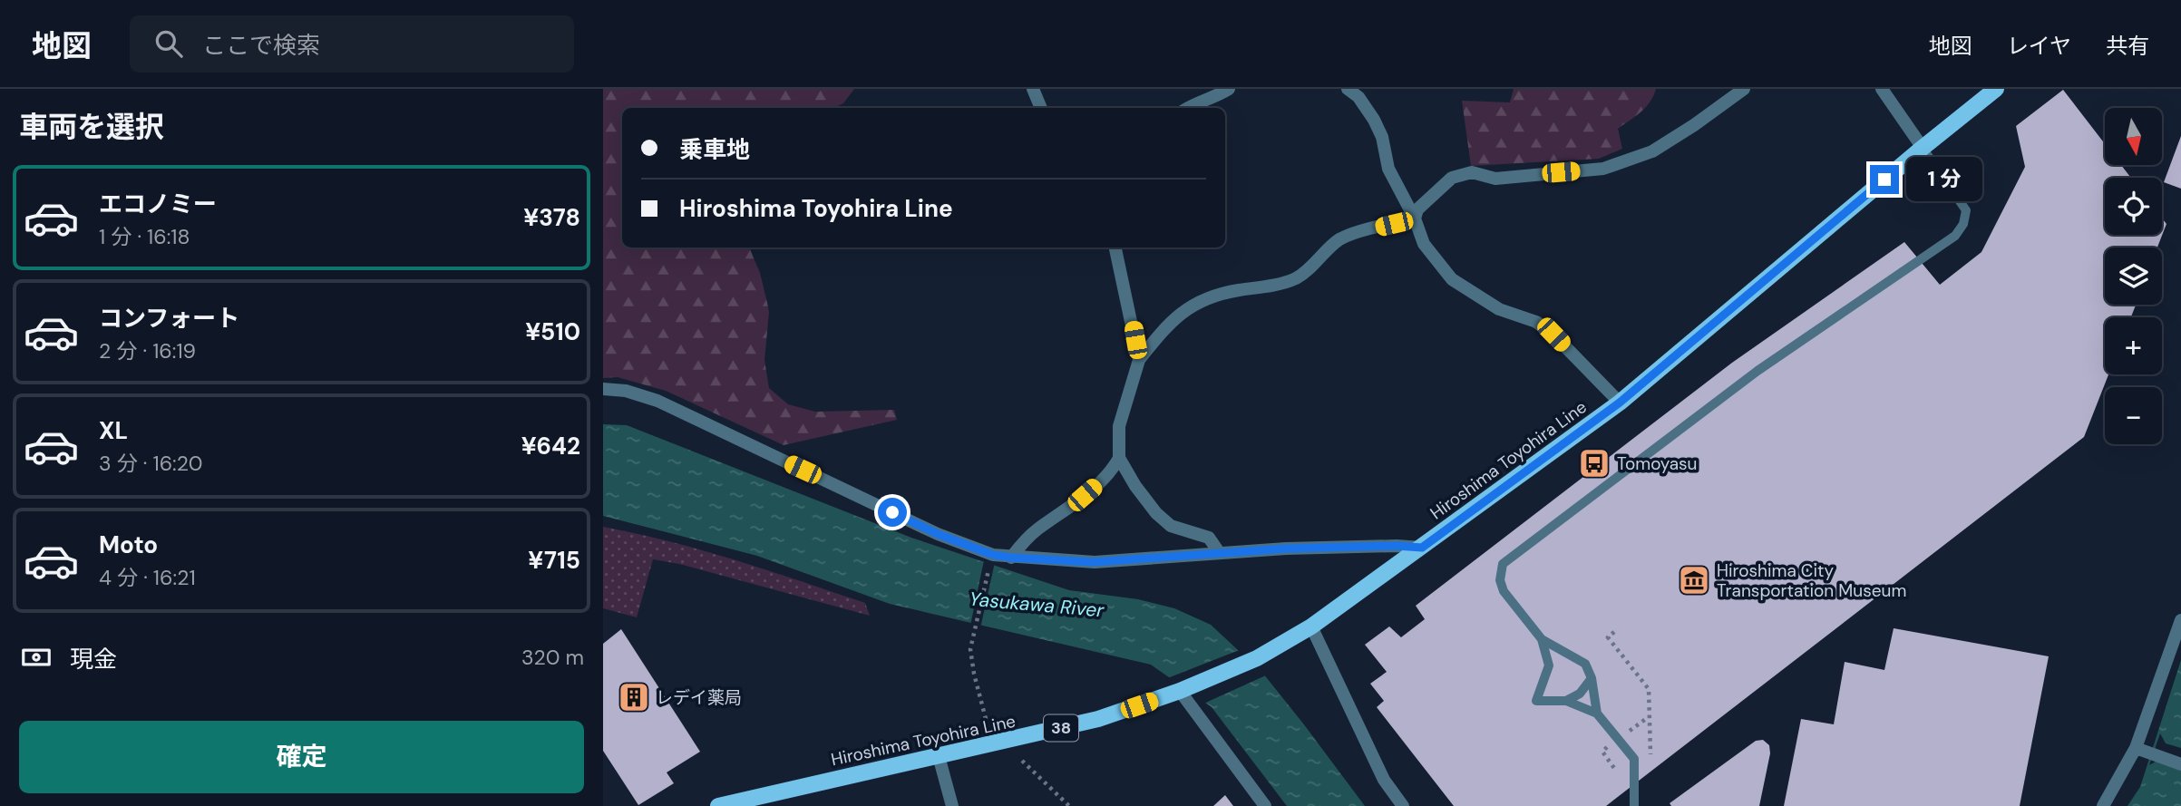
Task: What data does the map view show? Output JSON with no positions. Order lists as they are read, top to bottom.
{
  "streets": {
    "main road": ["Hiroshima Toyohira Line", "38"]
  },
  "water": ["Yasukawa River"],
  "places": {
    "bus stop": ["Tomoyasu"],
    "museum": ["Hiroshima City Transportation Museum"],
    "building": ["レデイ薬局"]
  },
  "north": "bottom",
  "page": {
    "header": "地図",
    "search": "ここで検索",
    "nav": ["地図", "レイヤ", "共有"],
    "heading": "車両を選択",
    "map_buttons": ["+", "−"],
    "banner": ["乗車地", "Hiroshima Toyohira Line"],
    "bubble": "1 分",
    "list": [
      {
        "name": "エコノミー",
        "note": "1 分 · 16:18",
        "value": "¥378"
      },
      {
        "name": "コンフォート",
        "note": "2 分 · 16:19",
        "value": "¥510"
      },
      {
        "name": "XL",
        "note": "3 分 · 16:20",
        "value": "¥642"
      },
      {
        "name": "Moto",
        "note": "4 分 · 16:21",
        "value": "¥715"
      }
    ],
    "pay": ["現金", "320 m"],
    "buttons": "確定"
  }
}
